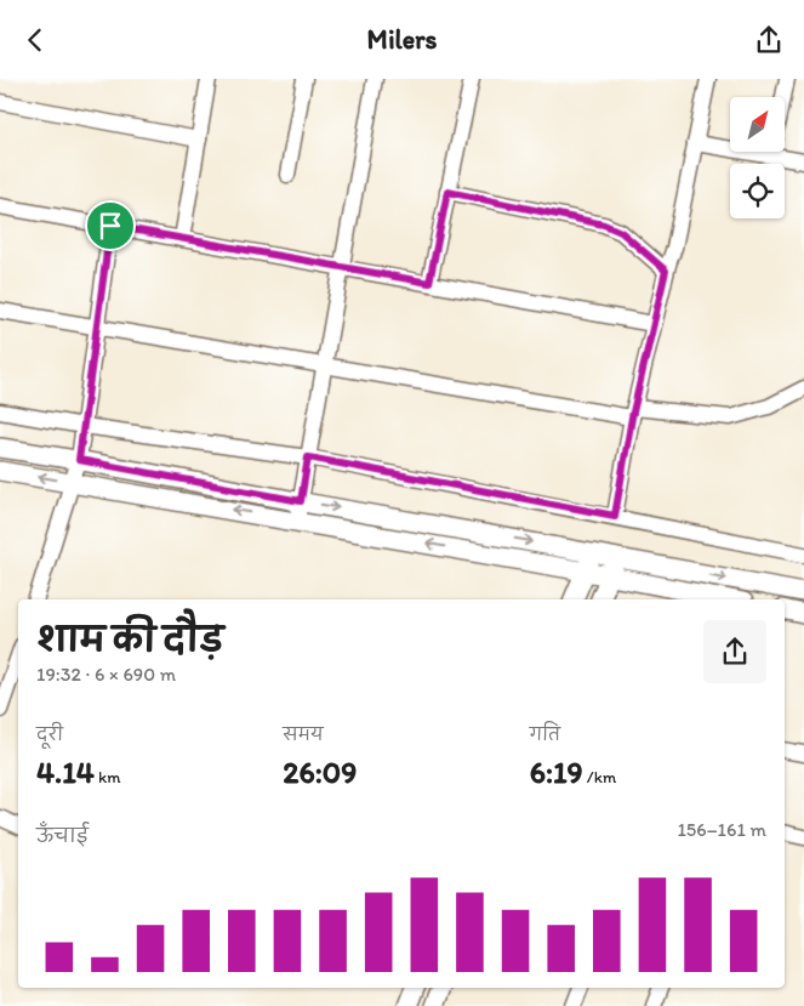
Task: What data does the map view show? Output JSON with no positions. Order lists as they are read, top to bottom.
{
  "north": "top right",
  "page": {
    "header": "Milers",
    "heading": ["शाम की दौड़", "19:32 · 6 × 690 m"],
    "stats": [
      ["दूरी", "4.14 km"],
      ["समय", "26:09"],
      ["गति", "6:19 /km"]
    ],
    "chart": ["ऊँचाई", "156–161 m"]
  }
}
